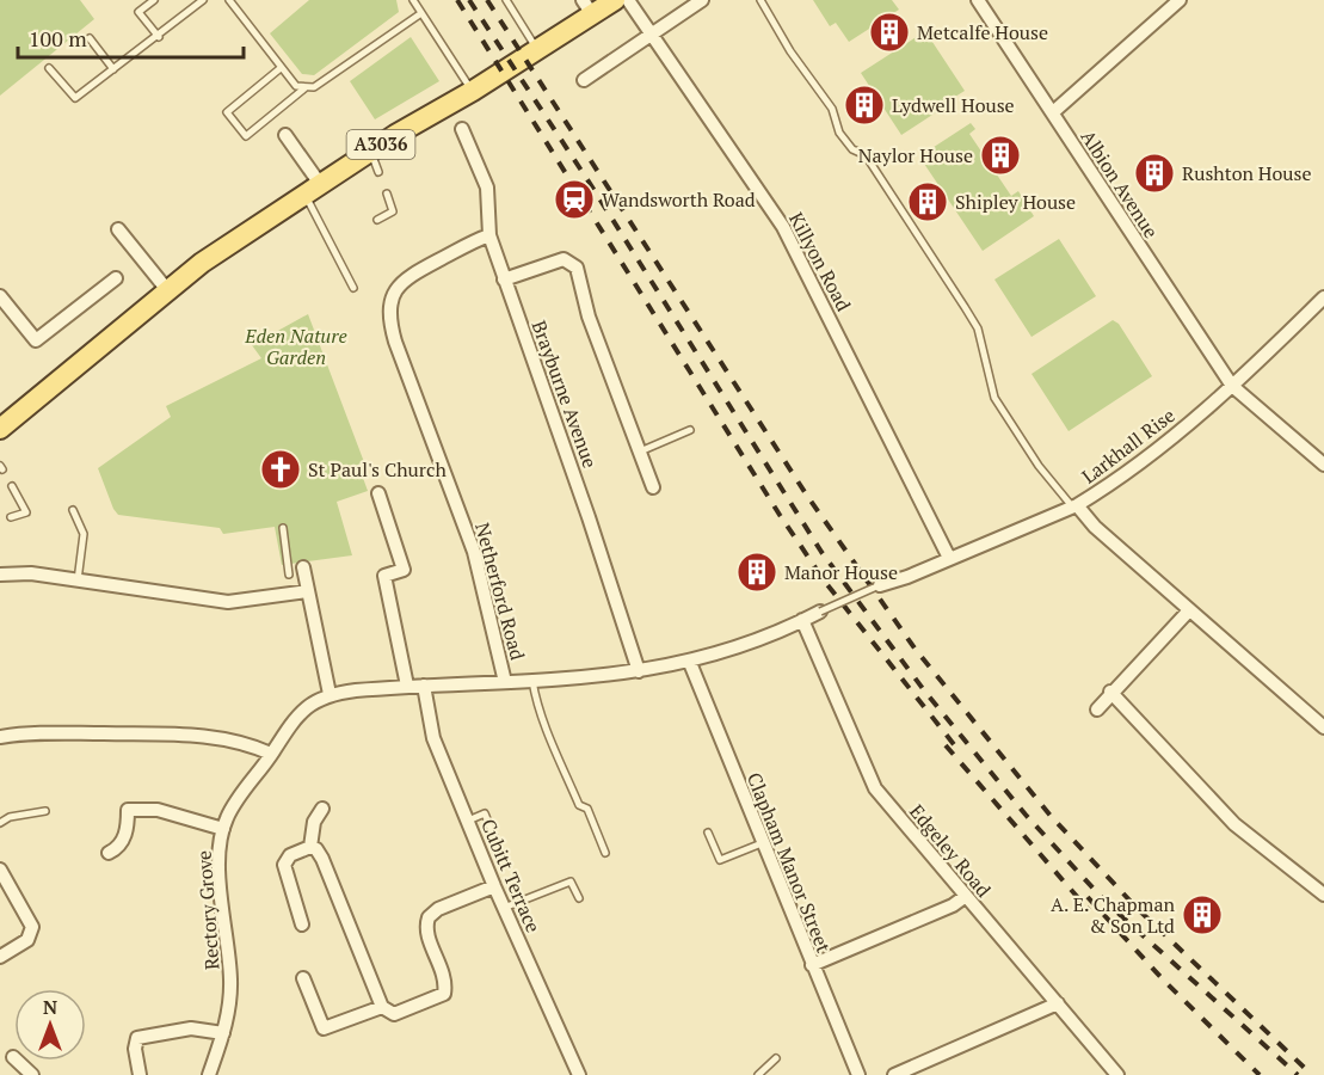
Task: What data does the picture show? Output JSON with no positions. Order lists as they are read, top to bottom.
{
  "streets": {
    "main road": ["A3036"],
    "street": [
      "Albion Avenue",
      "Killyon Road",
      "Brayburne Avenue",
      "Larkhall Rise",
      "Netherford Road",
      "Edgeley Road",
      "Clapham Manor Street",
      "Cubitt Terrace",
      "Rectory Grove"
    ]
  },
  "crossings": [
    ["Albion Avenue", "Larkhall Rise"],
    ["Killyon Road", "Larkhall Rise"],
    ["Brayburne Avenue", "Netherford Road"],
    ["Cubitt Terrace", "Rectory Grove"]
  ],
  "parks": ["Eden Nature Garden"],
  "places": {
    "building": [
      "Metcalfe House",
      "Lydwell House",
      "Naylor House",
      "Rushton House",
      "Shipley House",
      "Manor House",
      "A. E. Chapman & Son Ltd"
    ],
    "station": ["Wandsworth Road"],
    "church": ["St Paul's Church"]
  },
  "scale_bar": "100 m",
  "north": "top"
}
